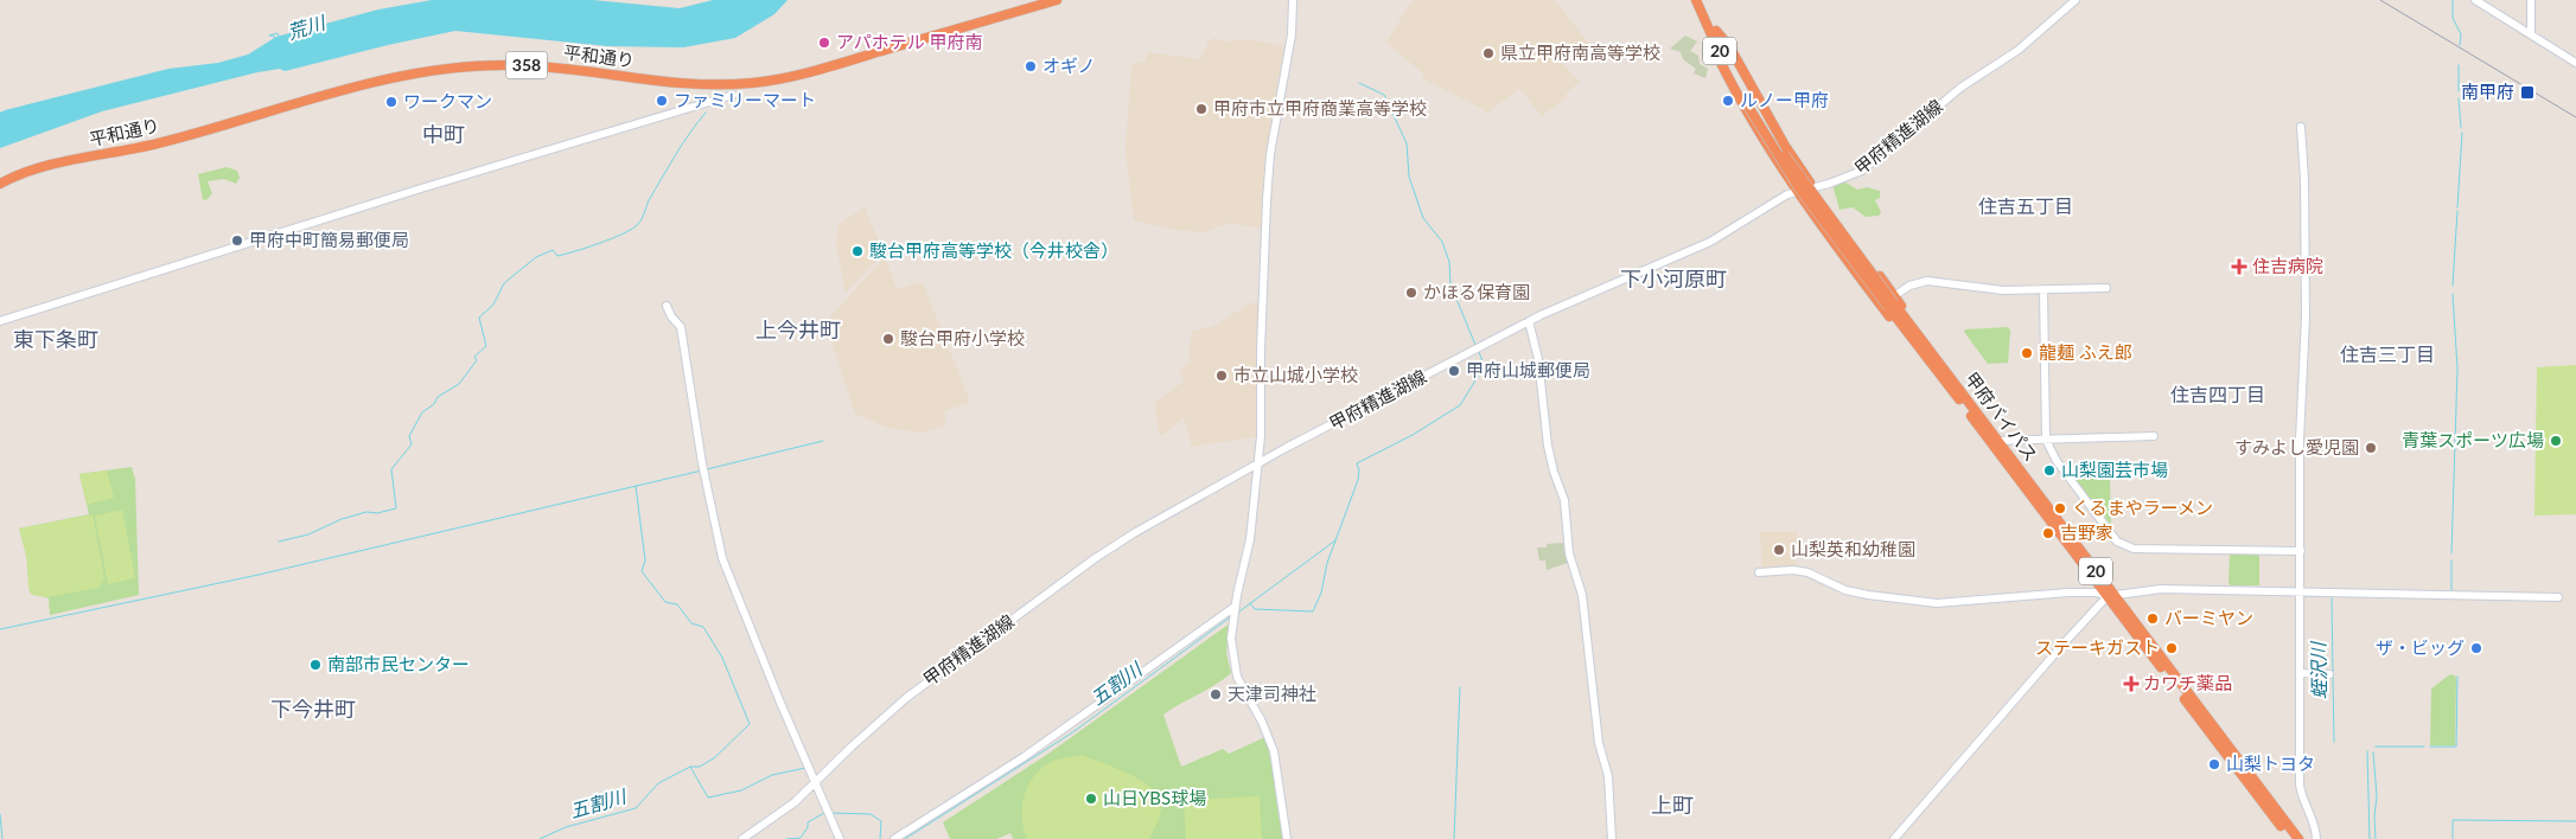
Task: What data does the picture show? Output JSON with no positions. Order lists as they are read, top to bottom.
{
  "streets": {
    "highway": [
      "20",
      "平和通り",
      "358",
      "甲府バイパス"
    ],
    "street": ["甲府精進湖線"]
  },
  "districts": [
    "中町",
    "住吉五丁目",
    "下小河原町",
    "上今井町",
    "東下条町",
    "住吉三丁目",
    "住吉四丁目",
    "下今井町",
    "上町"
  ],
  "water": ["荒川", "蛭沢川", "五割川"],
  "places": {
    "other": [
      "アパホテル 甲府南",
      "県立甲府南高等学校",
      "オギノ",
      "ファミリーマート",
      "ルノー甲府",
      "ワークマン",
      "甲府市立甲府商業高等学校",
      "甲府中町簡易郵便局",
      "駿台甲府高等学校（今井校舎）",
      "かほる保育園",
      "駿台甲府小学校",
      "龍麺 ふえ郎",
      "甲府山城郵便局",
      "市立山城小学校",
      "青葉スポーツ広場",
      "すみよし愛児園",
      "山梨園芸市場",
      "くるまやラーメン",
      "吉野家",
      "山梨英和幼稚園",
      "バーミヤン",
      "ステーキガスト",
      "ザ・ビッグ",
      "南部市民センター",
      "天津司神社",
      "山梨トヨタ",
      "山日YBS球場"
    ],
    "transit": ["南甲府"],
    "health": ["住吉病院", "カワチ薬品"]
  }
}
